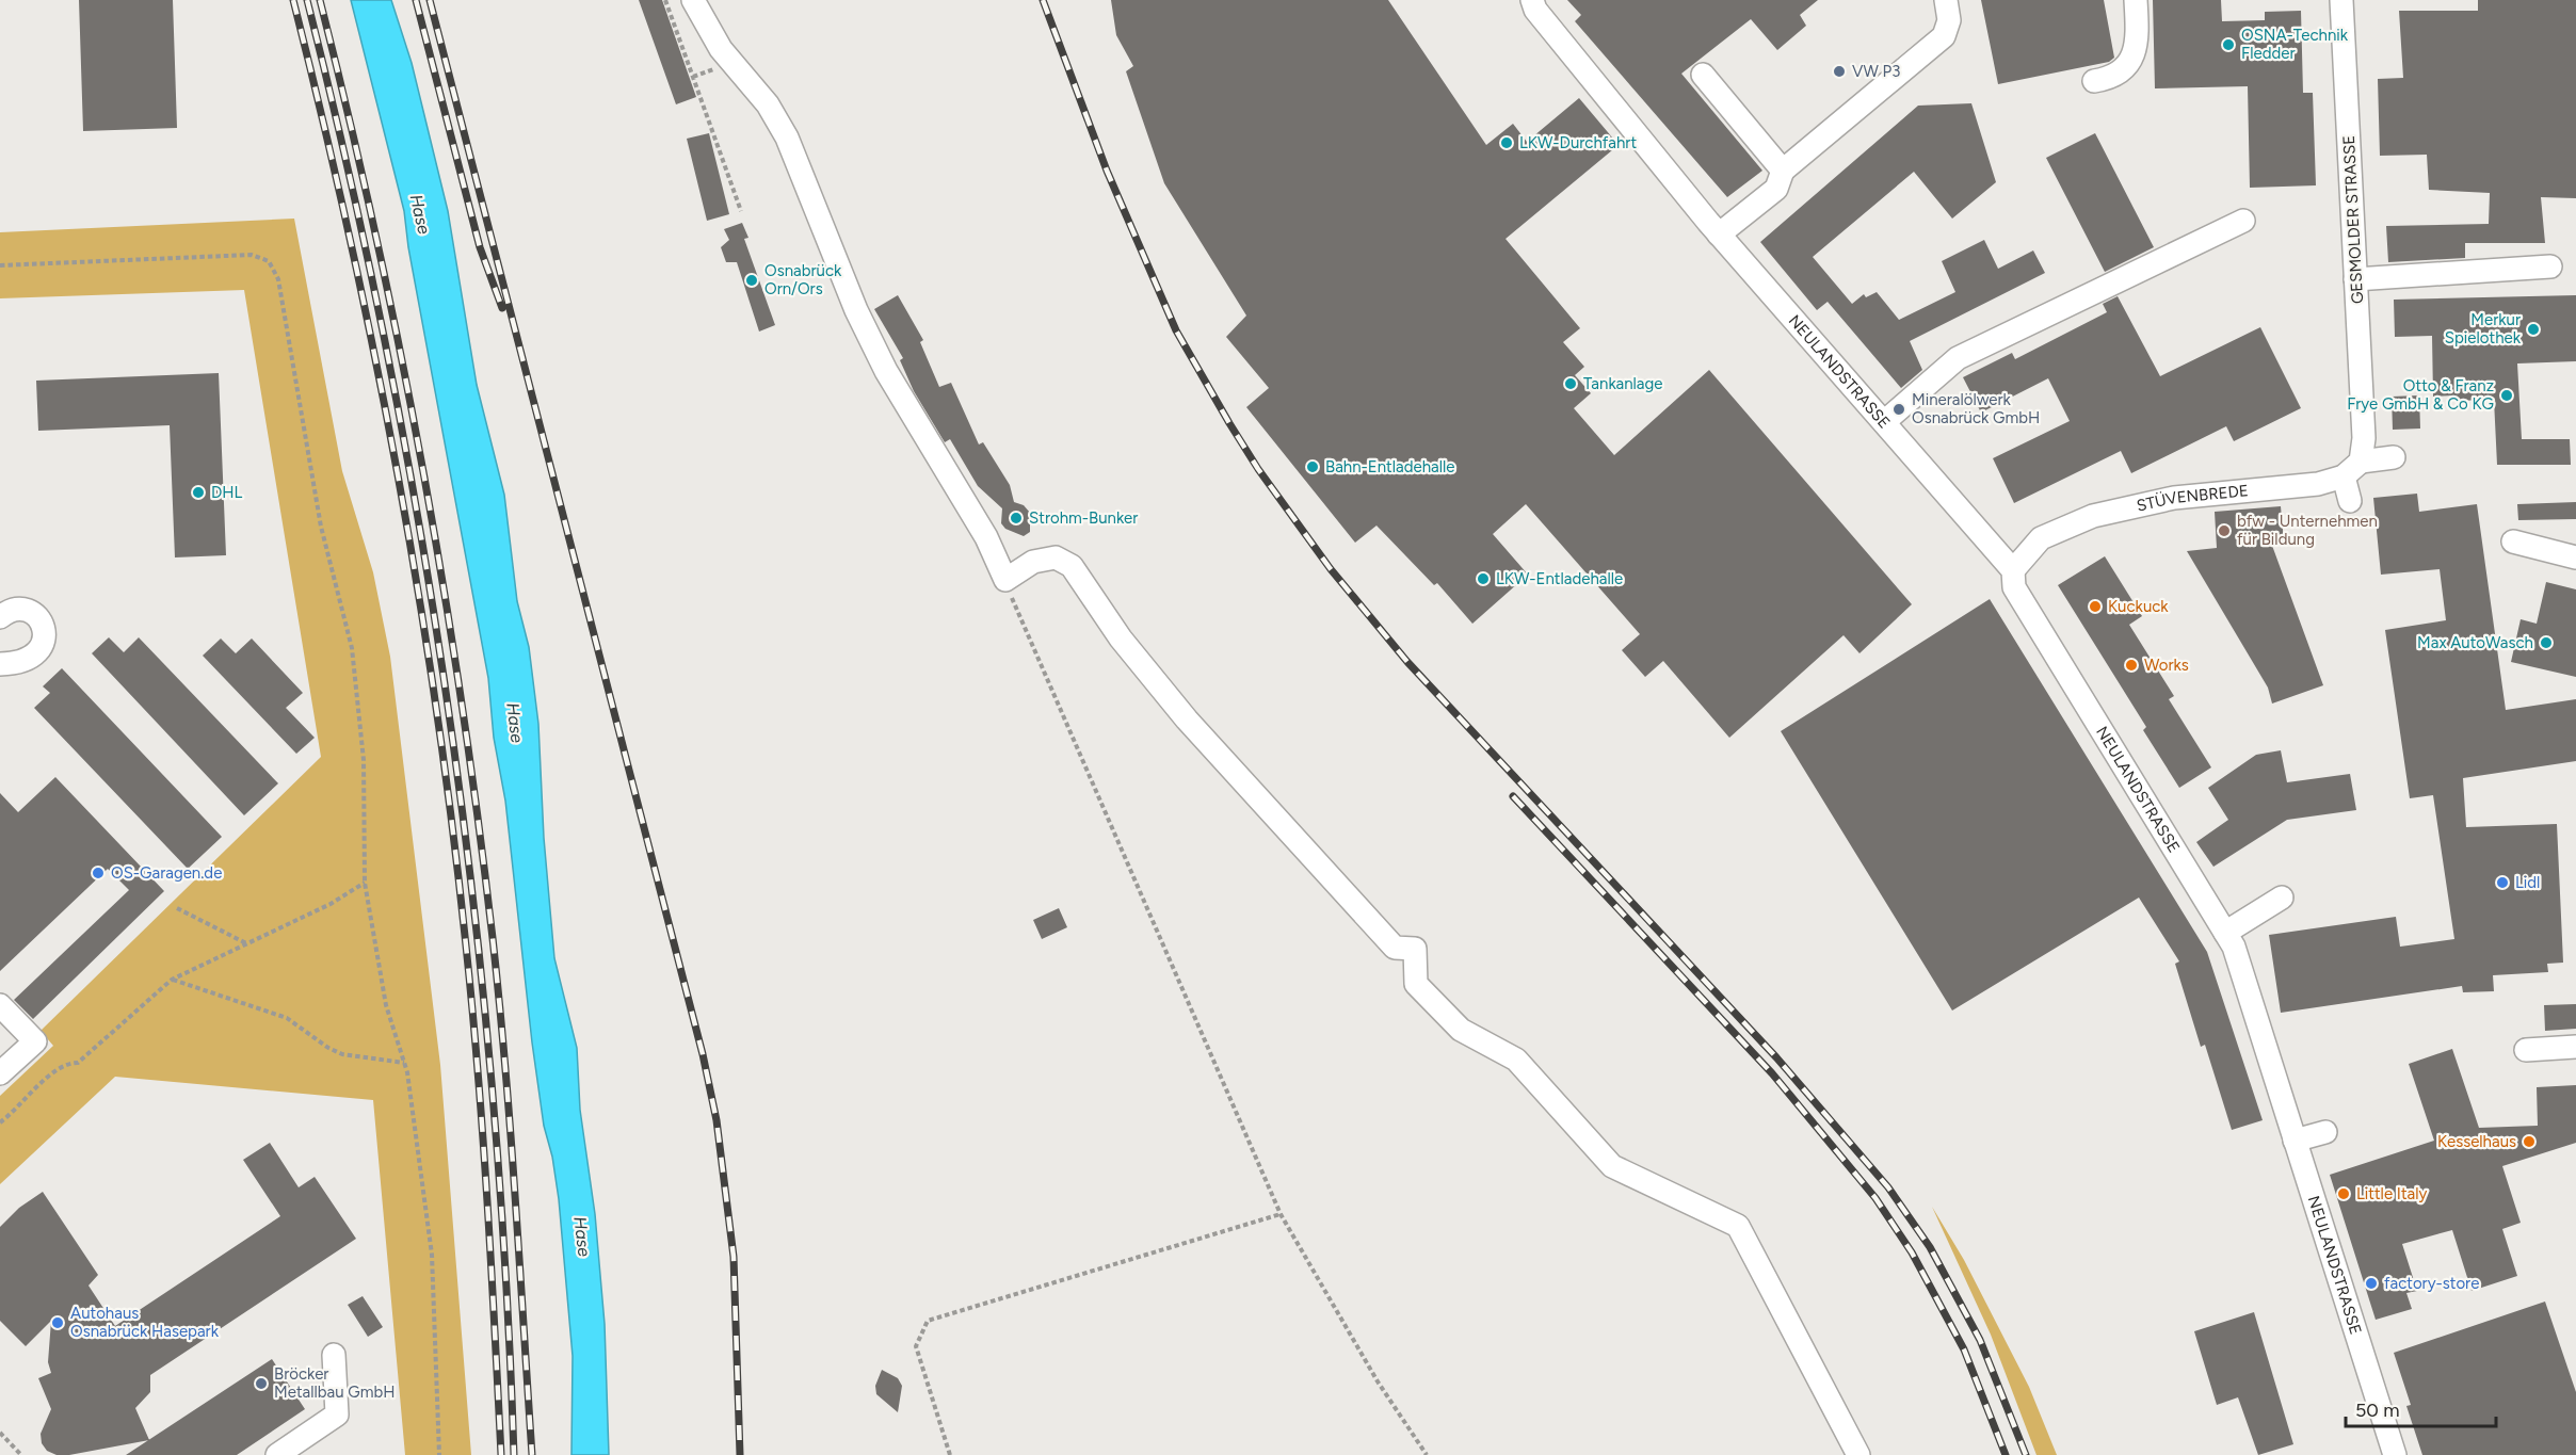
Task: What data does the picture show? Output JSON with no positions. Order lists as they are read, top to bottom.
{
  "streets": {
    "street": ["GESMOLDER STRASSE", "NEULANDSTRASSE", "STÜVENBREDE"]
  },
  "crossings": [
    ["GESMOLDER STRASSE", "STÜVENBREDE"],
    ["NEULANDSTRASSE", "STÜVENBREDE"]
  ],
  "water": ["Hase"],
  "places": [
    "OSNA-Technik Fledder",
    "VW P3",
    "LKW-Durchfahrt",
    "Osnabrück Orn/Ors",
    "Merkur Spielothek",
    "Tankanlage",
    "Otto & Franz Frye GmbH & Co KG",
    "Mineralölwerk Osnabrück GmbH",
    "Bahn-Entladehalle",
    "DHL",
    "Strohm-Bunker",
    "bfw - Unternehmen für Bildung",
    "LKW-Entladehalle",
    "Kuckuck",
    "Max AutoWasch",
    "Works",
    "OS-Garagen.de",
    "Lidl",
    "Kesselhaus",
    "Little Italy",
    "factory-store",
    "Autohaus Osnabrück Hasepark",
    "Bröcker Metallbau GmbH"
  ],
  "scale_bar": "50 m"
}
